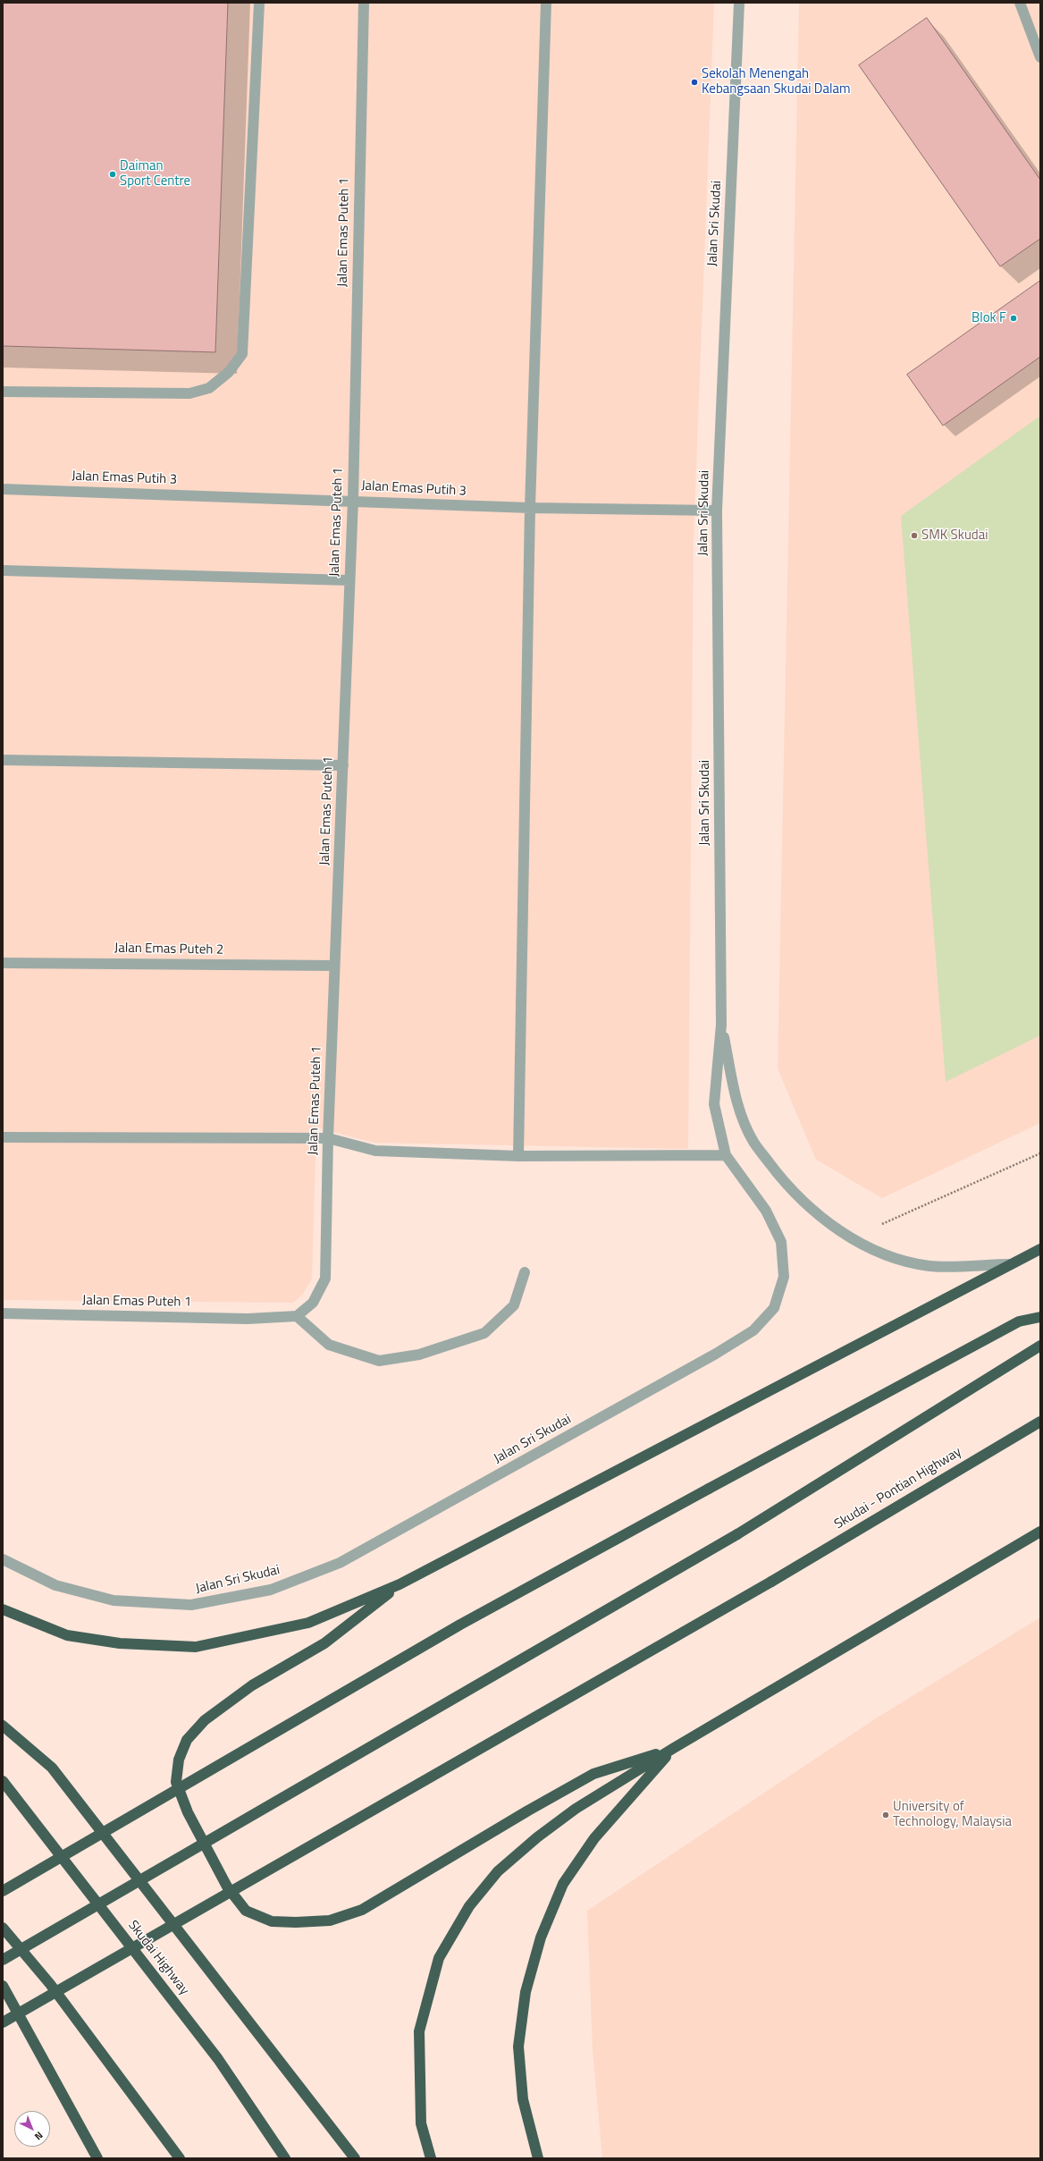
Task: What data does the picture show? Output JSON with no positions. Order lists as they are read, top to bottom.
{
  "streets": {
    "highway": ["Skudai - Pontian Highway", "Skudai Highway"],
    "street": [
      "Jalan Sri Skudai",
      "Jalan Emas Puteh 1",
      "Jalan Emas Putih 3",
      "Jalan Emas Puteh 2"
    ]
  },
  "crossings": [
    ["Jalan Sri Skudai", "Jalan Emas Putih 3"],
    ["Jalan Emas Puteh 1", "Jalan Emas Putih 3"],
    ["Jalan Emas Puteh 1", "Jalan Emas Puteh 2"]
  ],
  "places": [
    "Sekolah Menengah Kebangsaan Skudai Dalam",
    "Daiman Sport Centre",
    "Blok F",
    "SMK Skudai",
    "University of Technology, Malaysia"
  ],
  "north": "bottom right"
}
